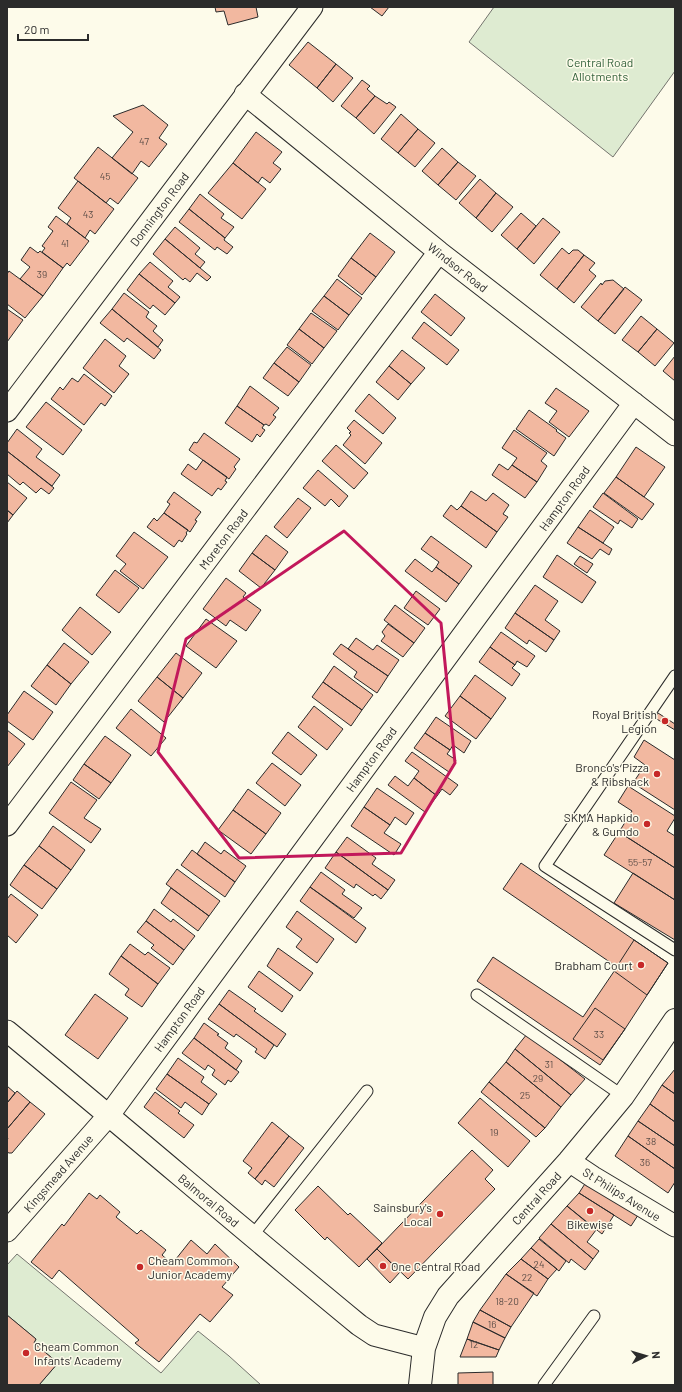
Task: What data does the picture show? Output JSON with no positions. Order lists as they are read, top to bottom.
{
  "streets": {
    "main road": ["Central Road"],
    "street": [
      "Donnington Road",
      "Windsor Road",
      "Hampton Road",
      "Moreton Road",
      "Kingsmead Avenue",
      "St Philips Avenue",
      "Balmoral Road"
    ]
  },
  "crossings": [
    ["Donnington Road", "Windsor Road"],
    ["Windsor Road", "Hampton Road"],
    ["Windsor Road", "Moreton Road"],
    ["Hampton Road", "Kingsmead Avenue"],
    ["Hampton Road", "Balmoral Road"],
    ["Kingsmead Avenue", "Balmoral Road"],
    ["St Philips Avenue", "Central Road"],
    ["Central Road", "Balmoral Road"]
  ],
  "parks": ["Central Road Allotments"],
  "places": [
    "Royal British Legion",
    "Bronco's Pizza & Ribshack",
    "SKMA Hapkido & Gumdo",
    "Brabham Court",
    "Bikewise",
    "Sainsbury's Local",
    "One Central Road",
    "Cheam Common Junior Academy",
    "Cheam Common Infants' Academy"
  ],
  "house_numbers": [
    "47",
    "45",
    "43",
    "41",
    "39",
    "55-57",
    "33",
    "31",
    "29",
    "25",
    "19",
    "38",
    "36",
    "24",
    "22",
    "18-20",
    "16",
    "12"
  ],
  "scale_bar": "20 m",
  "north": "right"
}
